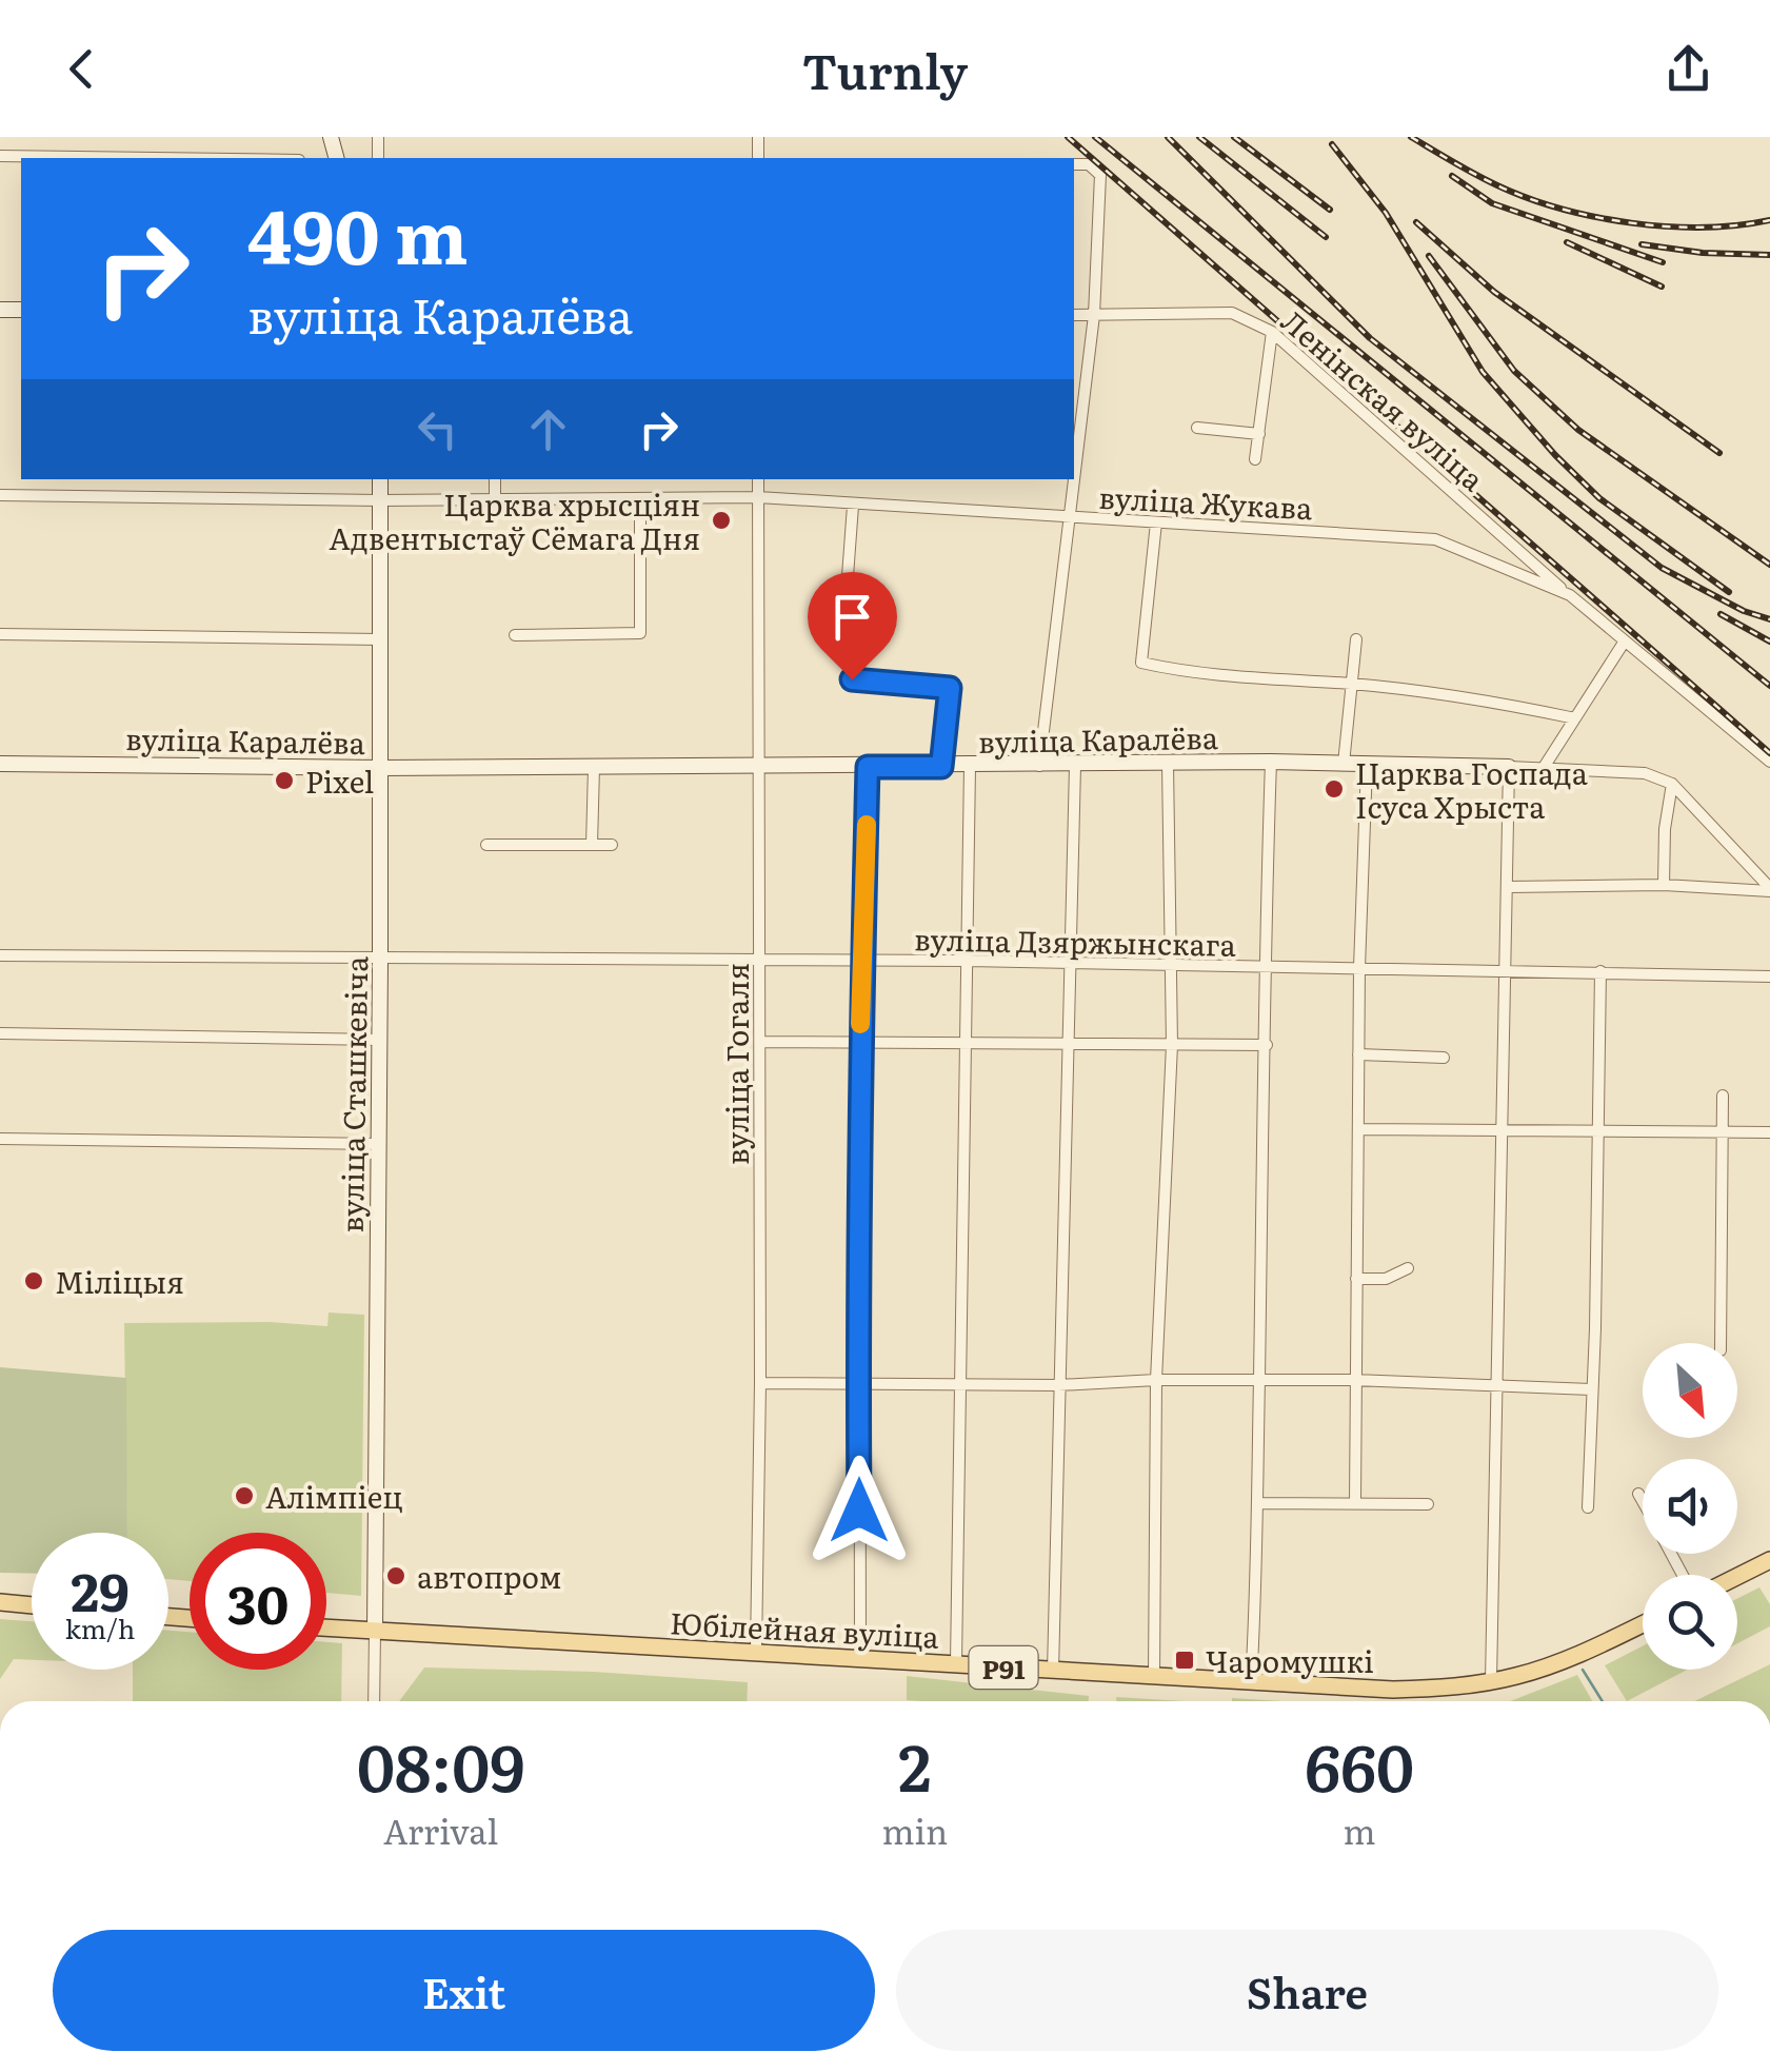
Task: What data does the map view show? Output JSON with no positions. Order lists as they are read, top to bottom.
{
  "streets": {
    "main road": ["Юбілейная вуліца", "Р91"],
    "street": [
      "Ленінская вуліца",
      "вуліца Жукава",
      "вуліца Каралёва",
      "вуліца Дзяржынскага",
      "вуліца Гогаля",
      "вуліца Сташкевіча"
    ]
  },
  "crossings": [
    ["Ленінская вуліца", "вуліца Жукава"],
    ["вуліца Жукава", "вуліца Гогаля"],
    ["вуліца Жукава", "вуліца Сташкевіча"],
    ["вуліца Каралёва", "вуліца Гогаля"],
    ["вуліца Каралёва", "вуліца Сташкевіча"],
    ["вуліца Дзяржынскага", "вуліца Гогаля"],
    ["вуліца Дзяржынскага", "вуліца Сташкевіча"],
    ["вуліца Гогаля", "Юбілейная вуліца"],
    ["вуліца Сташкевіча", "Юбілейная вуліца"],
    ["Юбілейная вуліца", "Р91"]
  ],
  "places": {
    "other": [
      "Царква хрысціян Адвентыстаў Сёмага Дня",
      "Pixel",
      "Царква Госпада Ісуса Хрыста",
      "Міліцыя",
      "Алімпіец",
      "автопром"
    ],
    "transit": ["Чаромушкі"]
  },
  "north": "bottom right",
  "page": {
    "header": "Turnly",
    "turn": ["490 m", "вуліца Каралёва"],
    "speed": "29 km/h",
    "limit": "30",
    "eta": [
      "08:09",
      "Arrival",
      "2",
      "min",
      "660",
      "m"
    ],
    "buttons": ["Exit", "Share"]
  }
}
